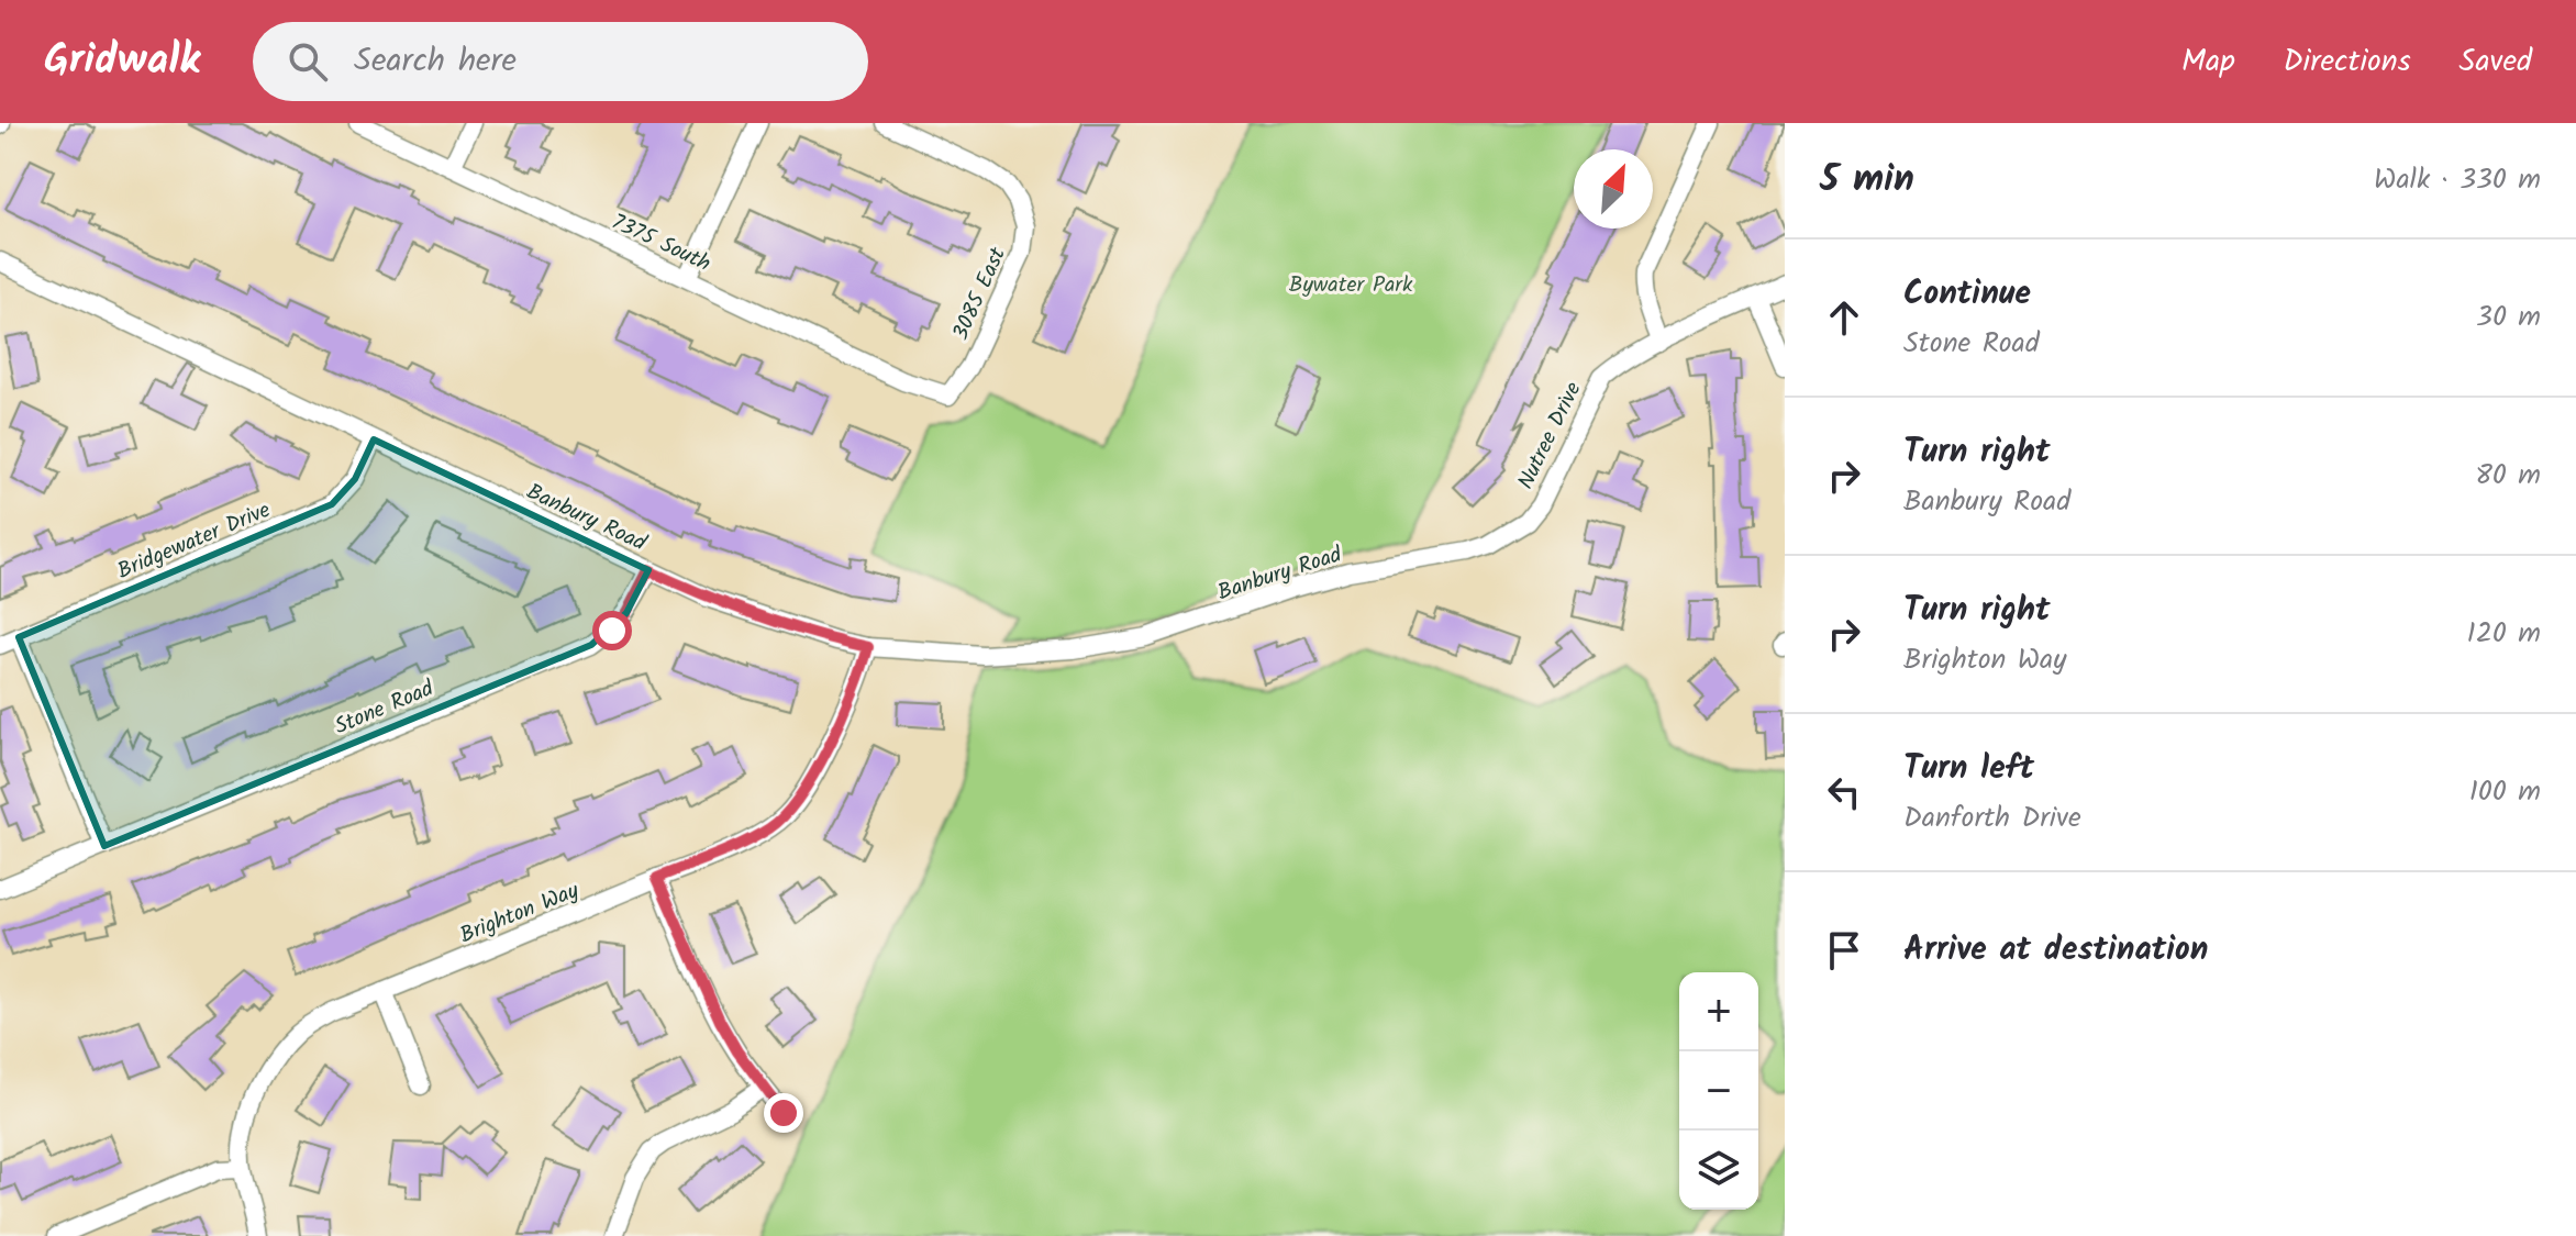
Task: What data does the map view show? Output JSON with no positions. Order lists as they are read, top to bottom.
{
  "streets": {
    "street": [
      "7375 South",
      "3085 East",
      "Nutree Drive",
      "Banbury Road",
      "Bridgewater Drive",
      "Stone Road",
      "Brighton Way"
    ]
  },
  "crossings": [
    ["7375 South", "3085 East"],
    ["Nutree Drive", "Banbury Road"],
    ["Banbury Road", "Bridgewater Drive"],
    ["Banbury Road", "Stone Road"],
    ["Banbury Road", "Brighton Way"]
  ],
  "parks": ["Bywater Park"],
  "north": "top right",
  "page": {
    "header": "Gridwalk",
    "search": "Search here",
    "nav": ["Map", "Directions", "Saved"],
    "heading": ["5 min", "Walk · 330 m"],
    "list": [
      ["Continue", "Stone Road", "30 m"],
      ["Turn right", "Banbury Road", "80 m"],
      ["Turn right", "Brighton Way", "120 m"],
      ["Turn left", "Danforth Drive", "100 m"],
      "Arrive at destination"
    ],
    "map_buttons": ["+", "−"]
  }
}
